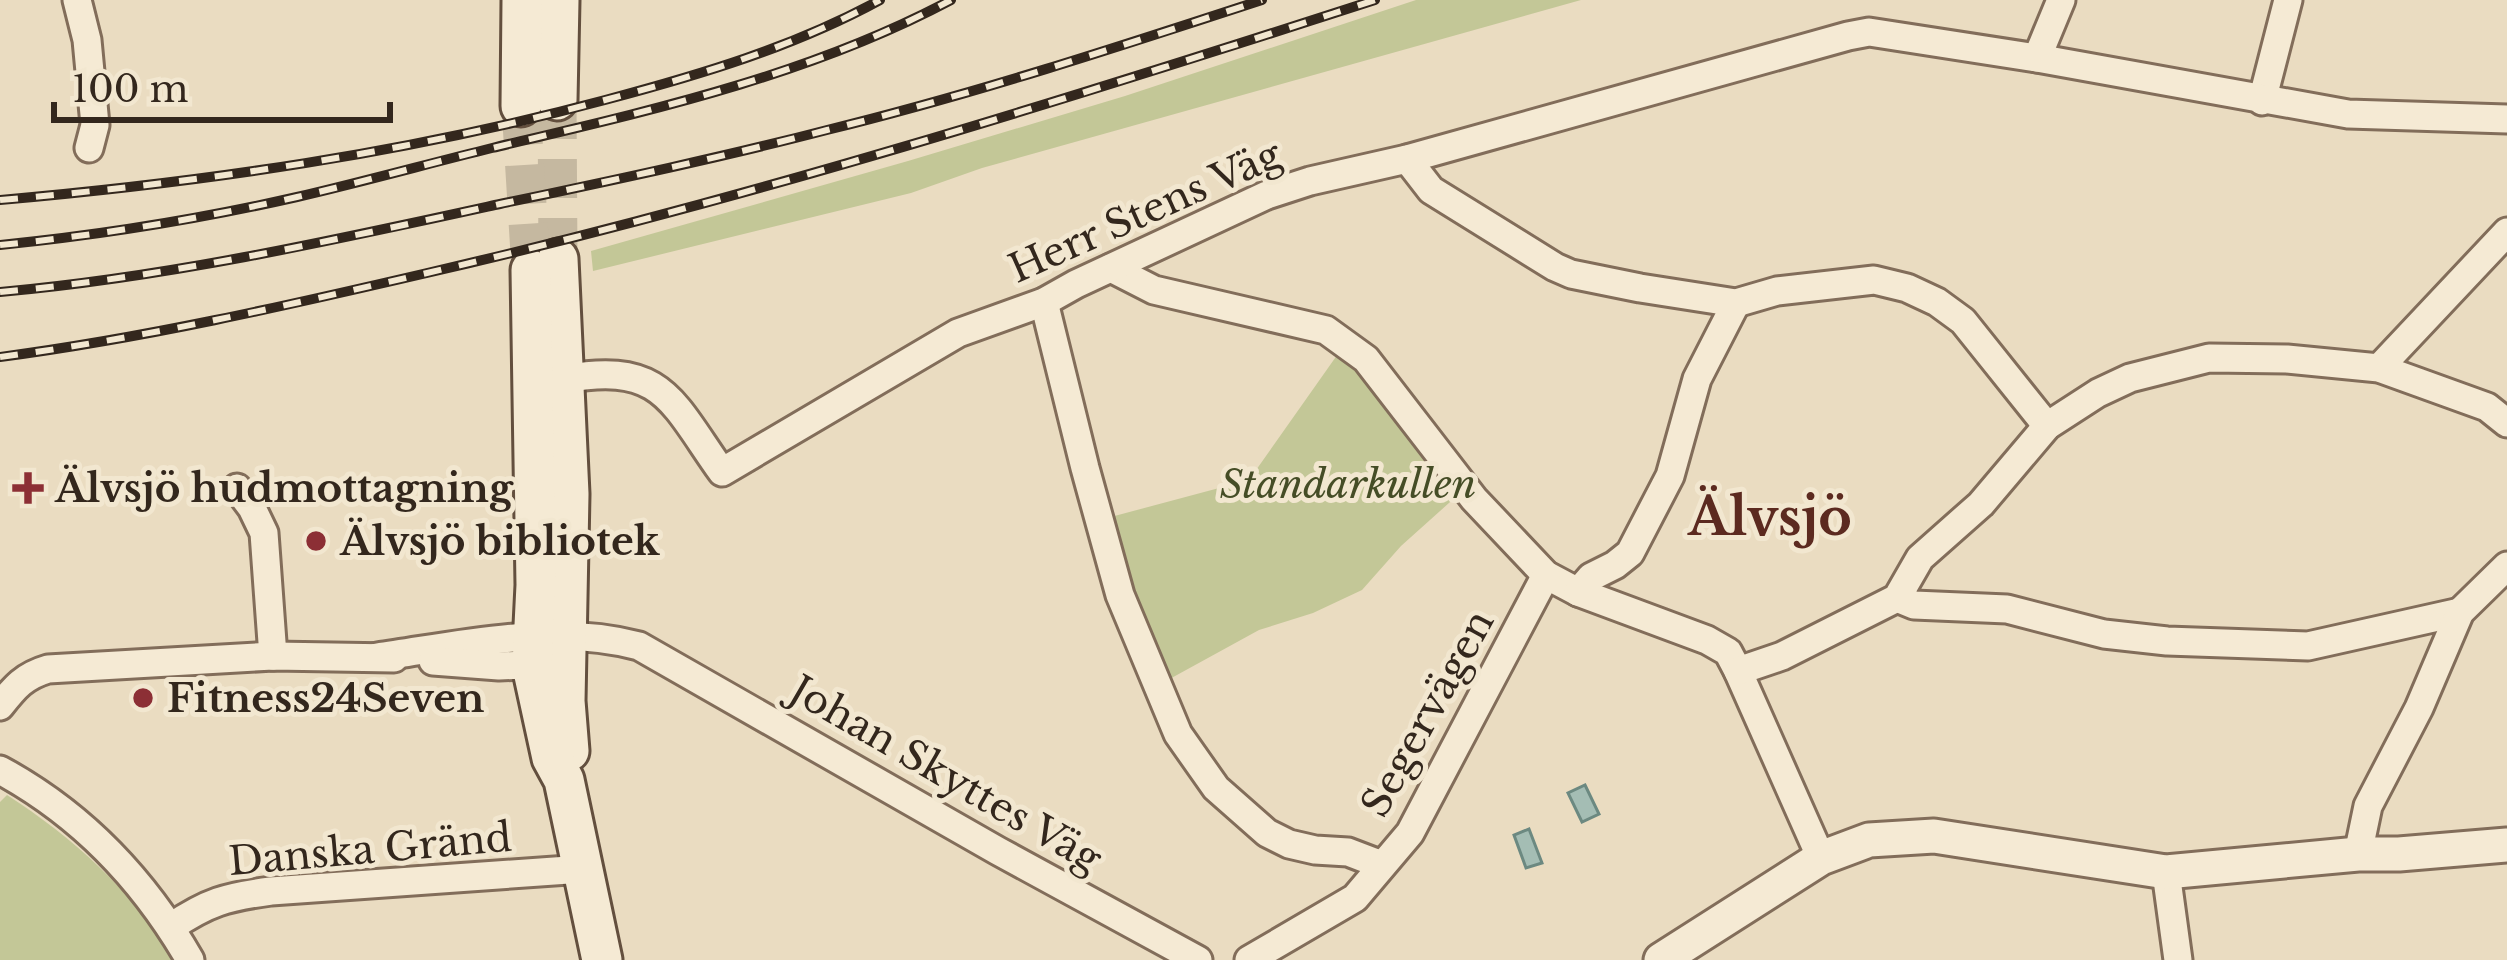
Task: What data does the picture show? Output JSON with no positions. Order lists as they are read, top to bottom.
{
  "streets": {
    "street": [
      "Herr Stens Väg",
      "Segervägen",
      "Johan Skyttes Väg",
      "Danska Gränd"
    ]
  },
  "districts": ["Älvsjö"],
  "parks": ["Standarkullen"],
  "places": {
    "health": ["Älvsjö hudmottagning"],
    "other": ["Älvsjö bibliotek", "Fitness24Seven"]
  },
  "scale_bar": "100 m"
}
